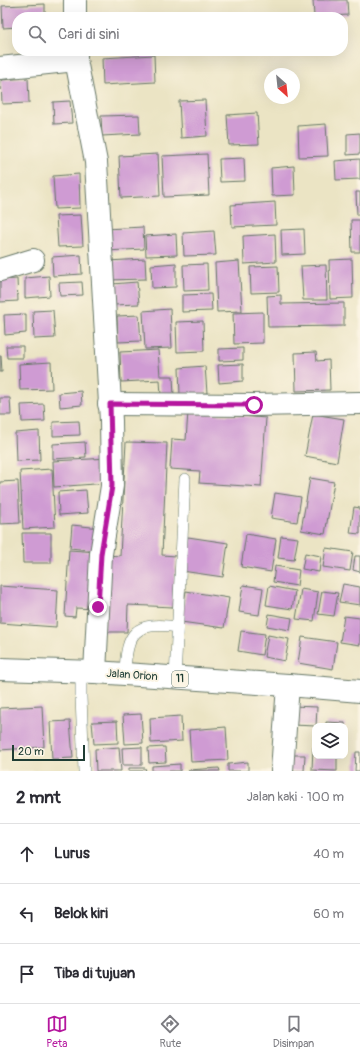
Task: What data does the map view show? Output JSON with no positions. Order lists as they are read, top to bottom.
{
  "streets": {
    "main road": ["Jalan Orion", "11"]
  },
  "scale_bar": "20 m",
  "north": "bottom right",
  "page": {
    "search": "Cari di sini",
    "scale": "20 m",
    "heading": ["2 mnt", "Jalan kaki · 100 m"],
    "list": [
      ["Lurus", "40 m"],
      ["Belok kiri", "60 m"],
      "Tiba di tujuan"
    ],
    "nav": ["Peta", "Rute", "Disimpan"]
  }
}
